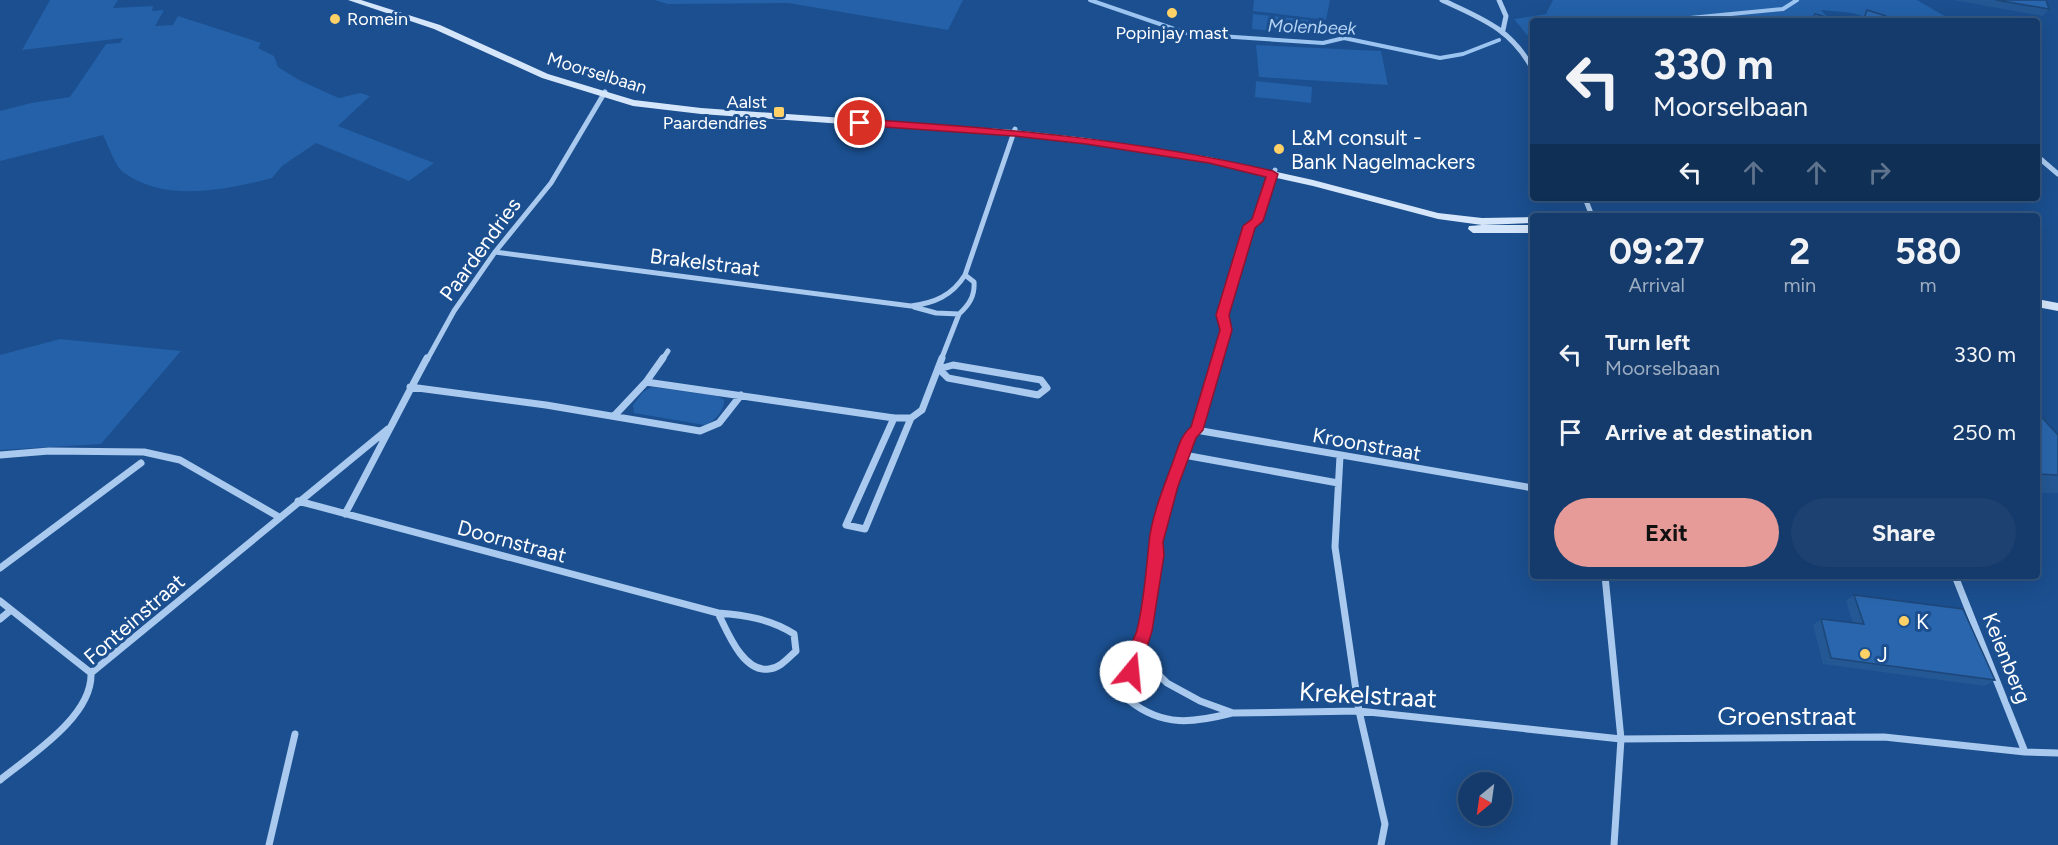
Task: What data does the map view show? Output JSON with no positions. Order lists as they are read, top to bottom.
{
  "streets": {
    "main road": ["Moorselbaan"],
    "street": [
      "Paardendries",
      "Brakelstraat",
      "Kroonstraat",
      "Doornstraat",
      "Fonteinstraat",
      "Keienberg",
      "Krekelstraat",
      "Groenstraat"
    ]
  },
  "crossings": [
    ["Moorselbaan", "Paardendries"],
    ["Moorselbaan", "Brakelstraat"],
    ["Paardendries", "Brakelstraat"],
    ["Paardendries", "Doornstraat"],
    ["Paardendries", "Fonteinstraat"],
    ["Keienberg", "Groenstraat"],
    ["Krekelstraat", "Groenstraat"]
  ],
  "water": ["Molenbeek"],
  "places": {
    "other": [
      "Popinjay mast",
      "Romein",
      "L&M consult - Bank Nagelmackers",
      "K",
      "J"
    ],
    "transit": ["Aalst Paardendries"]
  },
  "north": "bottom left",
  "page": {
    "turn": ["330 m", "Moorselbaan"],
    "eta": [
      "09:27",
      "Arrival",
      "2",
      "min",
      "580",
      "m"
    ],
    "list": [
      {
        "name": "Turn left",
        "note": "Moorselbaan",
        "value": "330 m"
      },
      {
        "name": "Arrive at destination",
        "value": "250 m"
      }
    ],
    "buttons": ["Exit", "Share"]
  }
}
